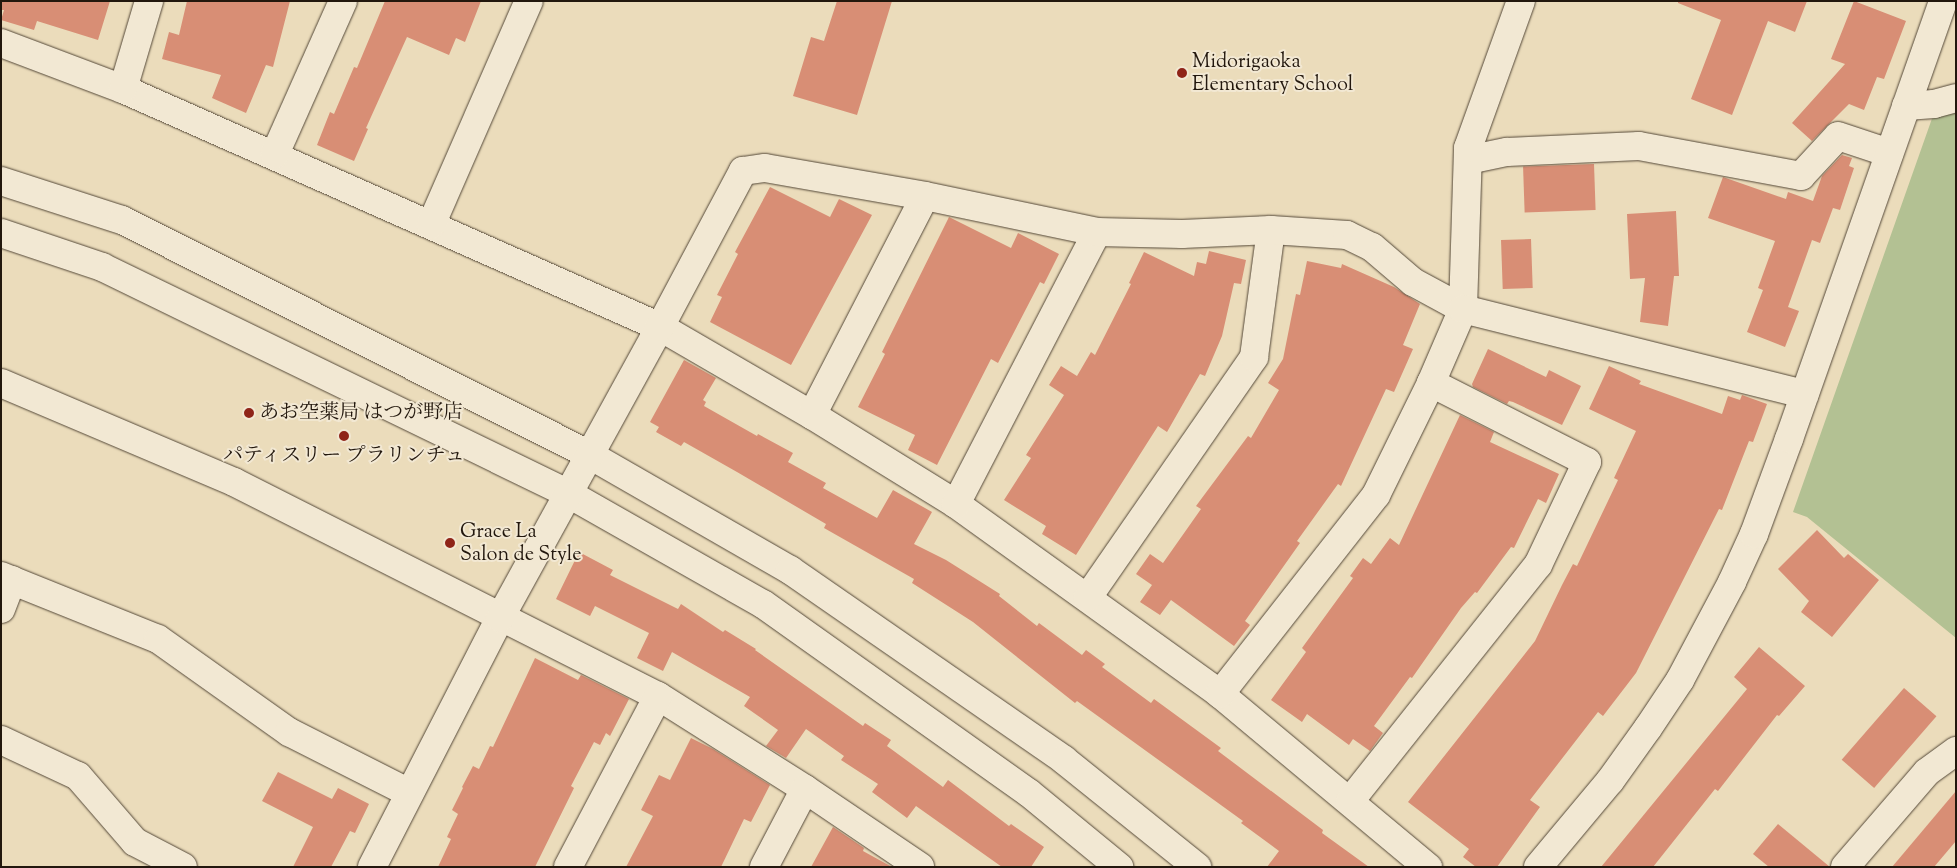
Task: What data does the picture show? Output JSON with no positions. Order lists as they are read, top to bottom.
{
  "places": [
    "Midorigaoka Elementary School",
    "あお空薬局 はつが野店",
    "パティスリー プラリンチュ",
    "Grace La Salon de Style"
  ]
}
